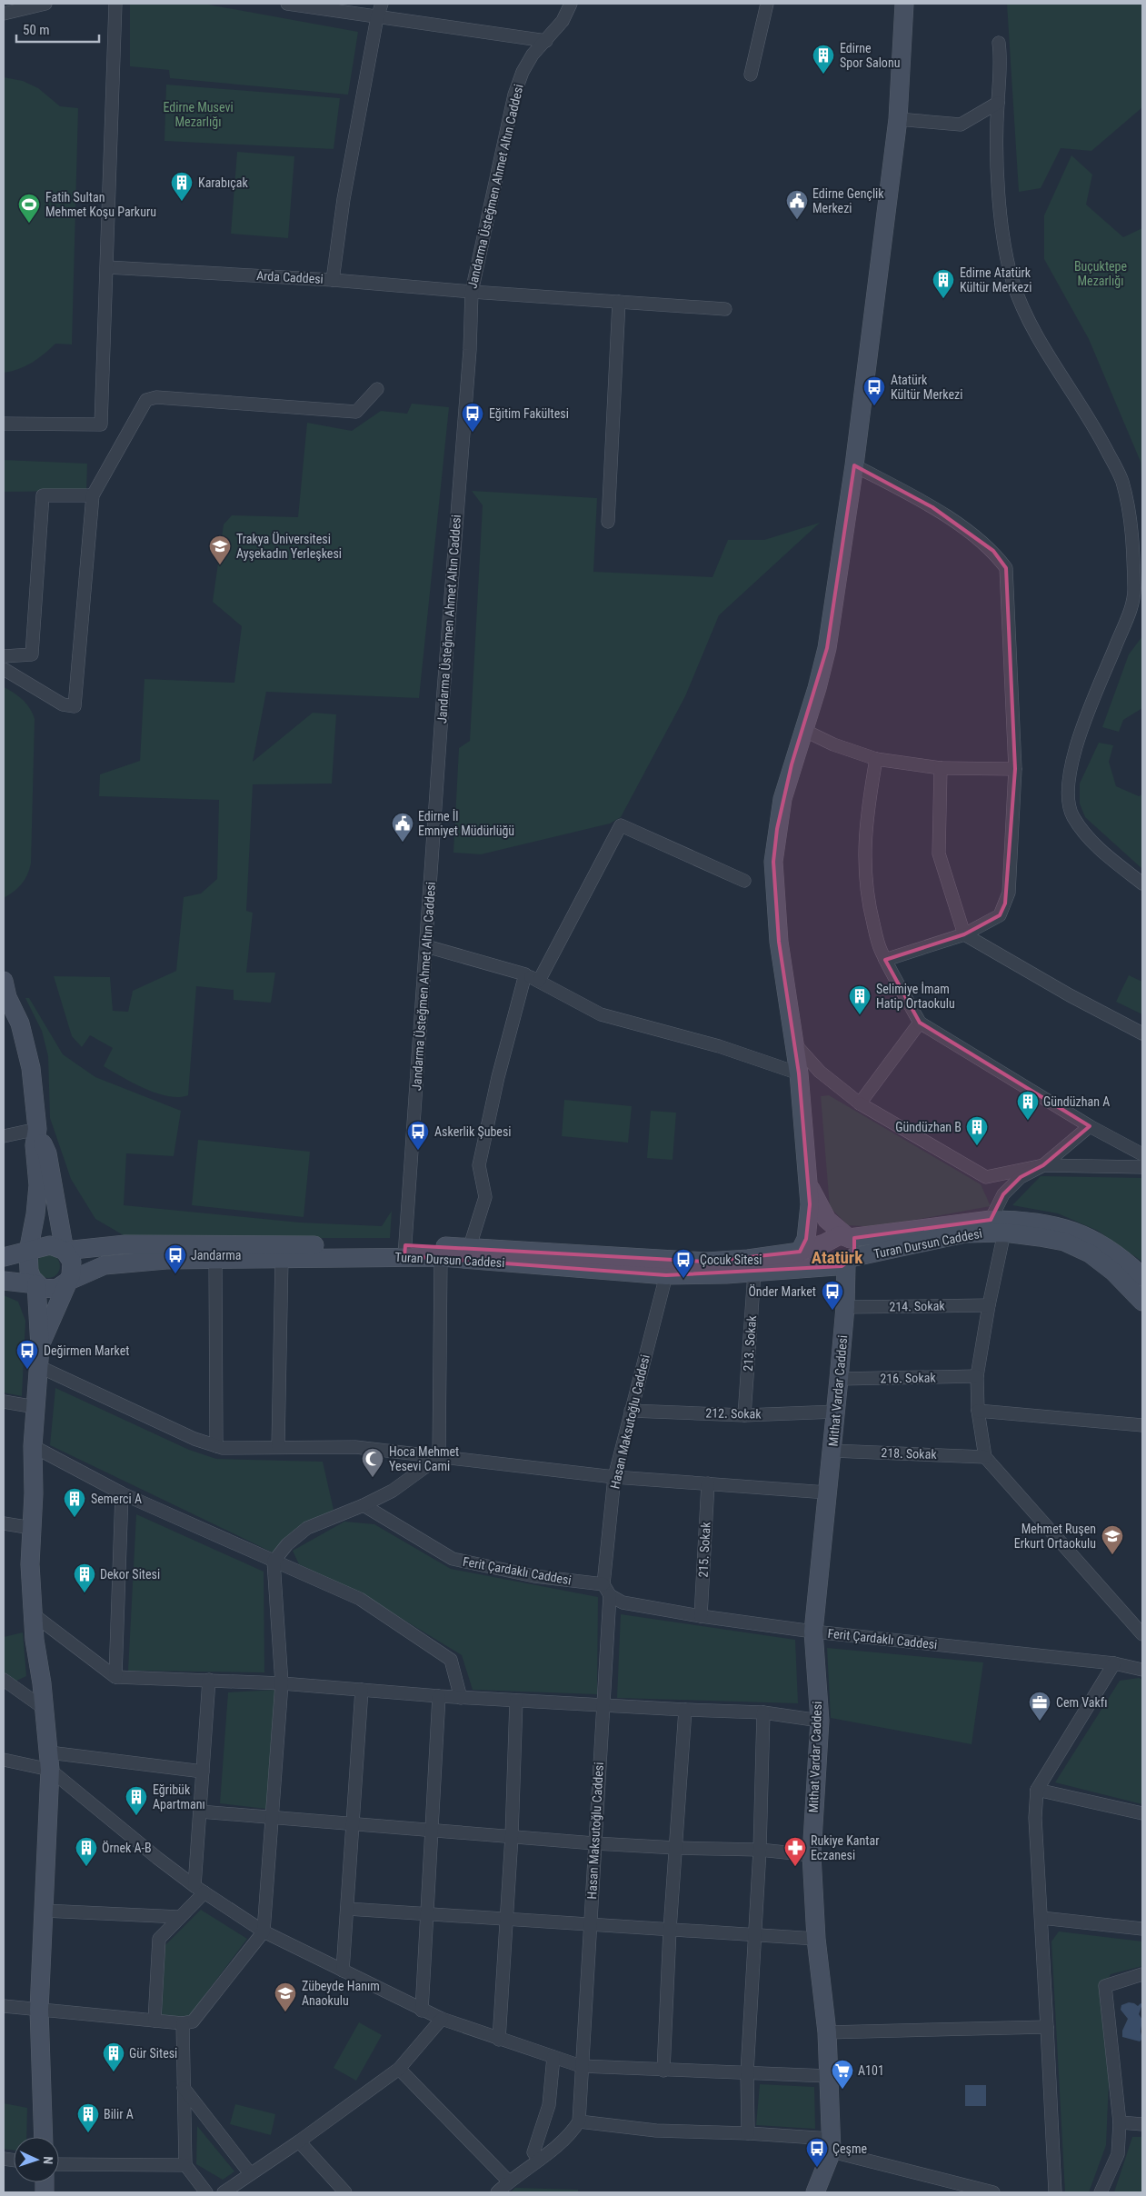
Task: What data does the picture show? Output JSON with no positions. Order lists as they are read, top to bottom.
{
  "streets": {
    "main road": ["Turan Dursun Caddesi", "Mithat Vardar Caddesi"],
    "street": [
      "Jandarma Üsteğmen Ahmet Altın Caddesi",
      "Arda Caddesi",
      "214. Sokak",
      "213. Sokak",
      "216. Sokak",
      "212. Sokak",
      "Hasan Maksutoğlu Caddesi",
      "218. Sokak",
      "215. Sokak",
      "Ferit Çardaklı Caddesi"
    ]
  },
  "crossings": [
    ["Jandarma Üsteğmen Ahmet Altın Caddesi", "Arda Caddesi"],
    ["Jandarma Üsteğmen Ahmet Altın Caddesi", "Turan Dursun Caddesi"],
    ["Turan Dursun Caddesi", "213. Sokak"],
    ["Turan Dursun Caddesi", "Mithat Vardar Caddesi"],
    ["Turan Dursun Caddesi", "Hasan Maksutoğlu Caddesi"],
    ["214. Sokak", "Mithat Vardar Caddesi"],
    ["213. Sokak", "212. Sokak"],
    ["216. Sokak", "Mithat Vardar Caddesi"],
    ["Mithat Vardar Caddesi", "212. Sokak"],
    ["Mithat Vardar Caddesi", "218. Sokak"],
    ["Mithat Vardar Caddesi", "Ferit Çardaklı Caddesi"],
    ["212. Sokak", "Hasan Maksutoğlu Caddesi"],
    ["Hasan Maksutoğlu Caddesi", "Ferit Çardaklı Caddesi"],
    ["215. Sokak", "Ferit Çardaklı Caddesi"]
  ],
  "districts": ["Atatürk"],
  "parks": ["Edirne Musevi Mezarlığı", "Buçuktepe Mezarlığı"],
  "places": {
    "building": [
      "Edirne Spor Salonu",
      "Karabıçak",
      "Edirne Atatürk Kültür Merkezi",
      "Selimiye İmam Hatip Ortaokulu",
      "Gündüzhan A",
      "Gündüzhan B",
      "Semerci A",
      "Dekor Sitesi",
      "Eğribük Apartmanı",
      "Örnek A-B",
      "Gür Sitesi",
      "Bilir A"
    ],
    "public building": ["Edirne Gençlik Merkezi", "Edirne İl Emniyet Müdürlüğü"],
    "sports": ["Fatih Sultan Mehmet Koşu Parkuru"],
    "bus stop": [
      "Atatürk Kültür Merkezi",
      "Eğitim Fakültesi",
      "Askerlik Şubesi",
      "Jandarma",
      "Çocuk Sitesi",
      "Önder Market",
      "Değirmen Market",
      "Çeşme"
    ],
    "school or university": ["Trakya Üniversitesi Ayşekadın Yerleşkesi", "Mehmet Ruşen Erkurt Ortaokulu", "Zübeyde Hanım Anaokulu"],
    "mosque": ["Hoca Mehmet Yesevi Cami"],
    "office": ["Cem Vakfı"],
    "pharmacy": ["Rukiye Kantar Eczanesi"],
    "supermarket": ["A101"]
  },
  "scale_bar": "50 m",
  "north": "right"
}
